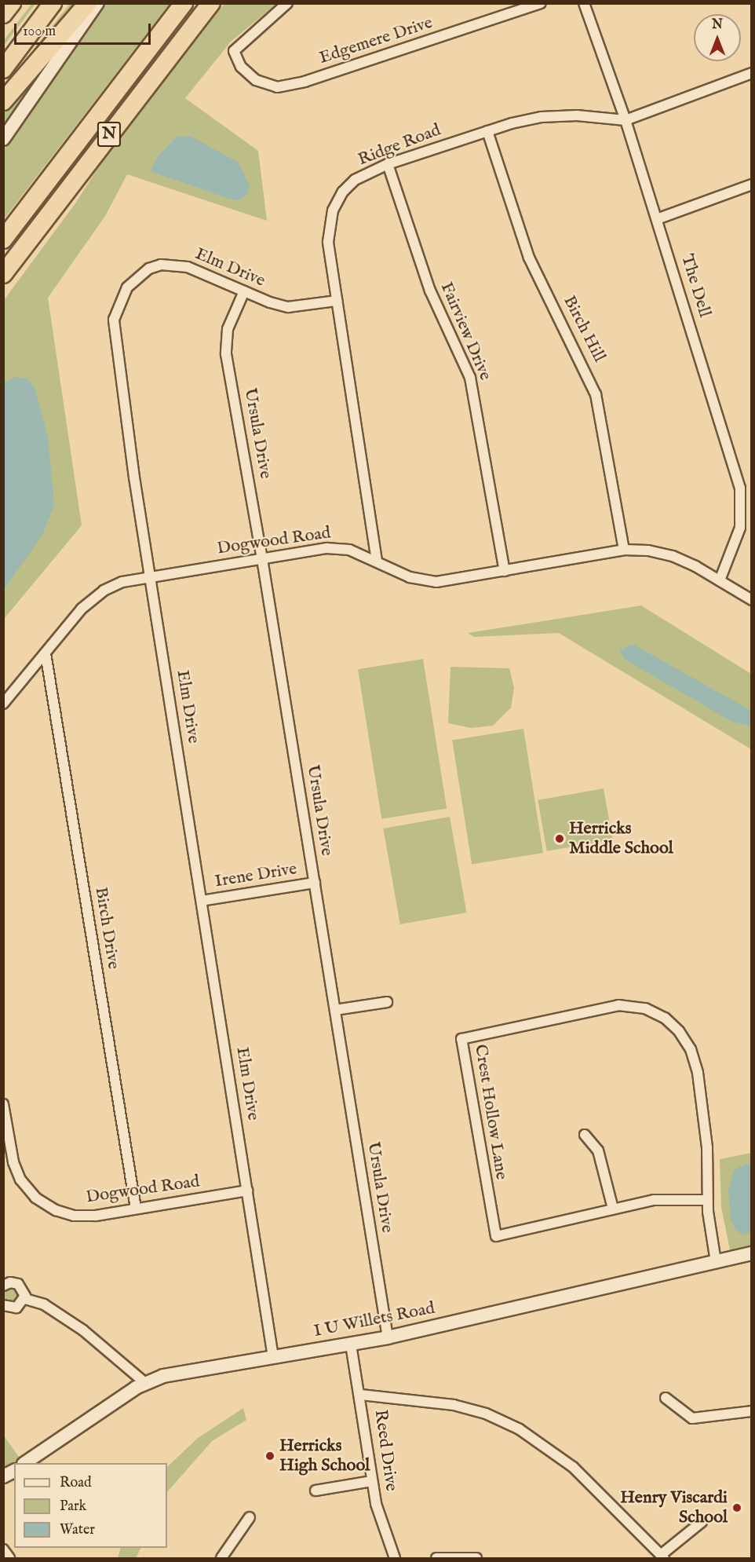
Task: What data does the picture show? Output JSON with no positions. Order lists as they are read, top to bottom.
{
  "streets": {
    "highway": ["N"],
    "main road": ["I U Willets Road"],
    "street": [
      "Edgemere Drive",
      "Ridge Road",
      "Elm Drive",
      "The Dell",
      "Birch Hill",
      "Fairview Drive",
      "Ursula Drive",
      "Dogwood Road",
      "Irene Drive",
      "Birch Drive",
      "Crest Hollow Lane",
      "Reed Drive"
    ]
  },
  "crossings": [
    ["Ridge Road", "Elm Drive"],
    ["Ridge Road", "The Dell"],
    ["Ridge Road", "Birch Hill"],
    ["Ridge Road", "Fairview Drive"],
    ["Ridge Road", "Dogwood Road"],
    ["Elm Drive", "Ursula Drive"],
    ["Elm Drive", "Dogwood Road"],
    ["Elm Drive", "Irene Drive"],
    ["Elm Drive", "I U Willets Road"],
    ["The Dell", "Dogwood Road"],
    ["Birch Hill", "Dogwood Road"],
    ["Fairview Drive", "Dogwood Road"],
    ["Ursula Drive", "Dogwood Road"],
    ["Ursula Drive", "Irene Drive"],
    ["Ursula Drive", "I U Willets Road"],
    ["Dogwood Road", "Birch Drive"],
    ["Crest Hollow Lane", "I U Willets Road"],
    ["I U Willets Road", "Reed Drive"]
  ],
  "places": ["Herricks Middle School", "Herricks High School", "Henry Viscardi School"],
  "legend": ["Road", "Park", "Water"],
  "scale_bar": "100 m",
  "north": "top"
}
